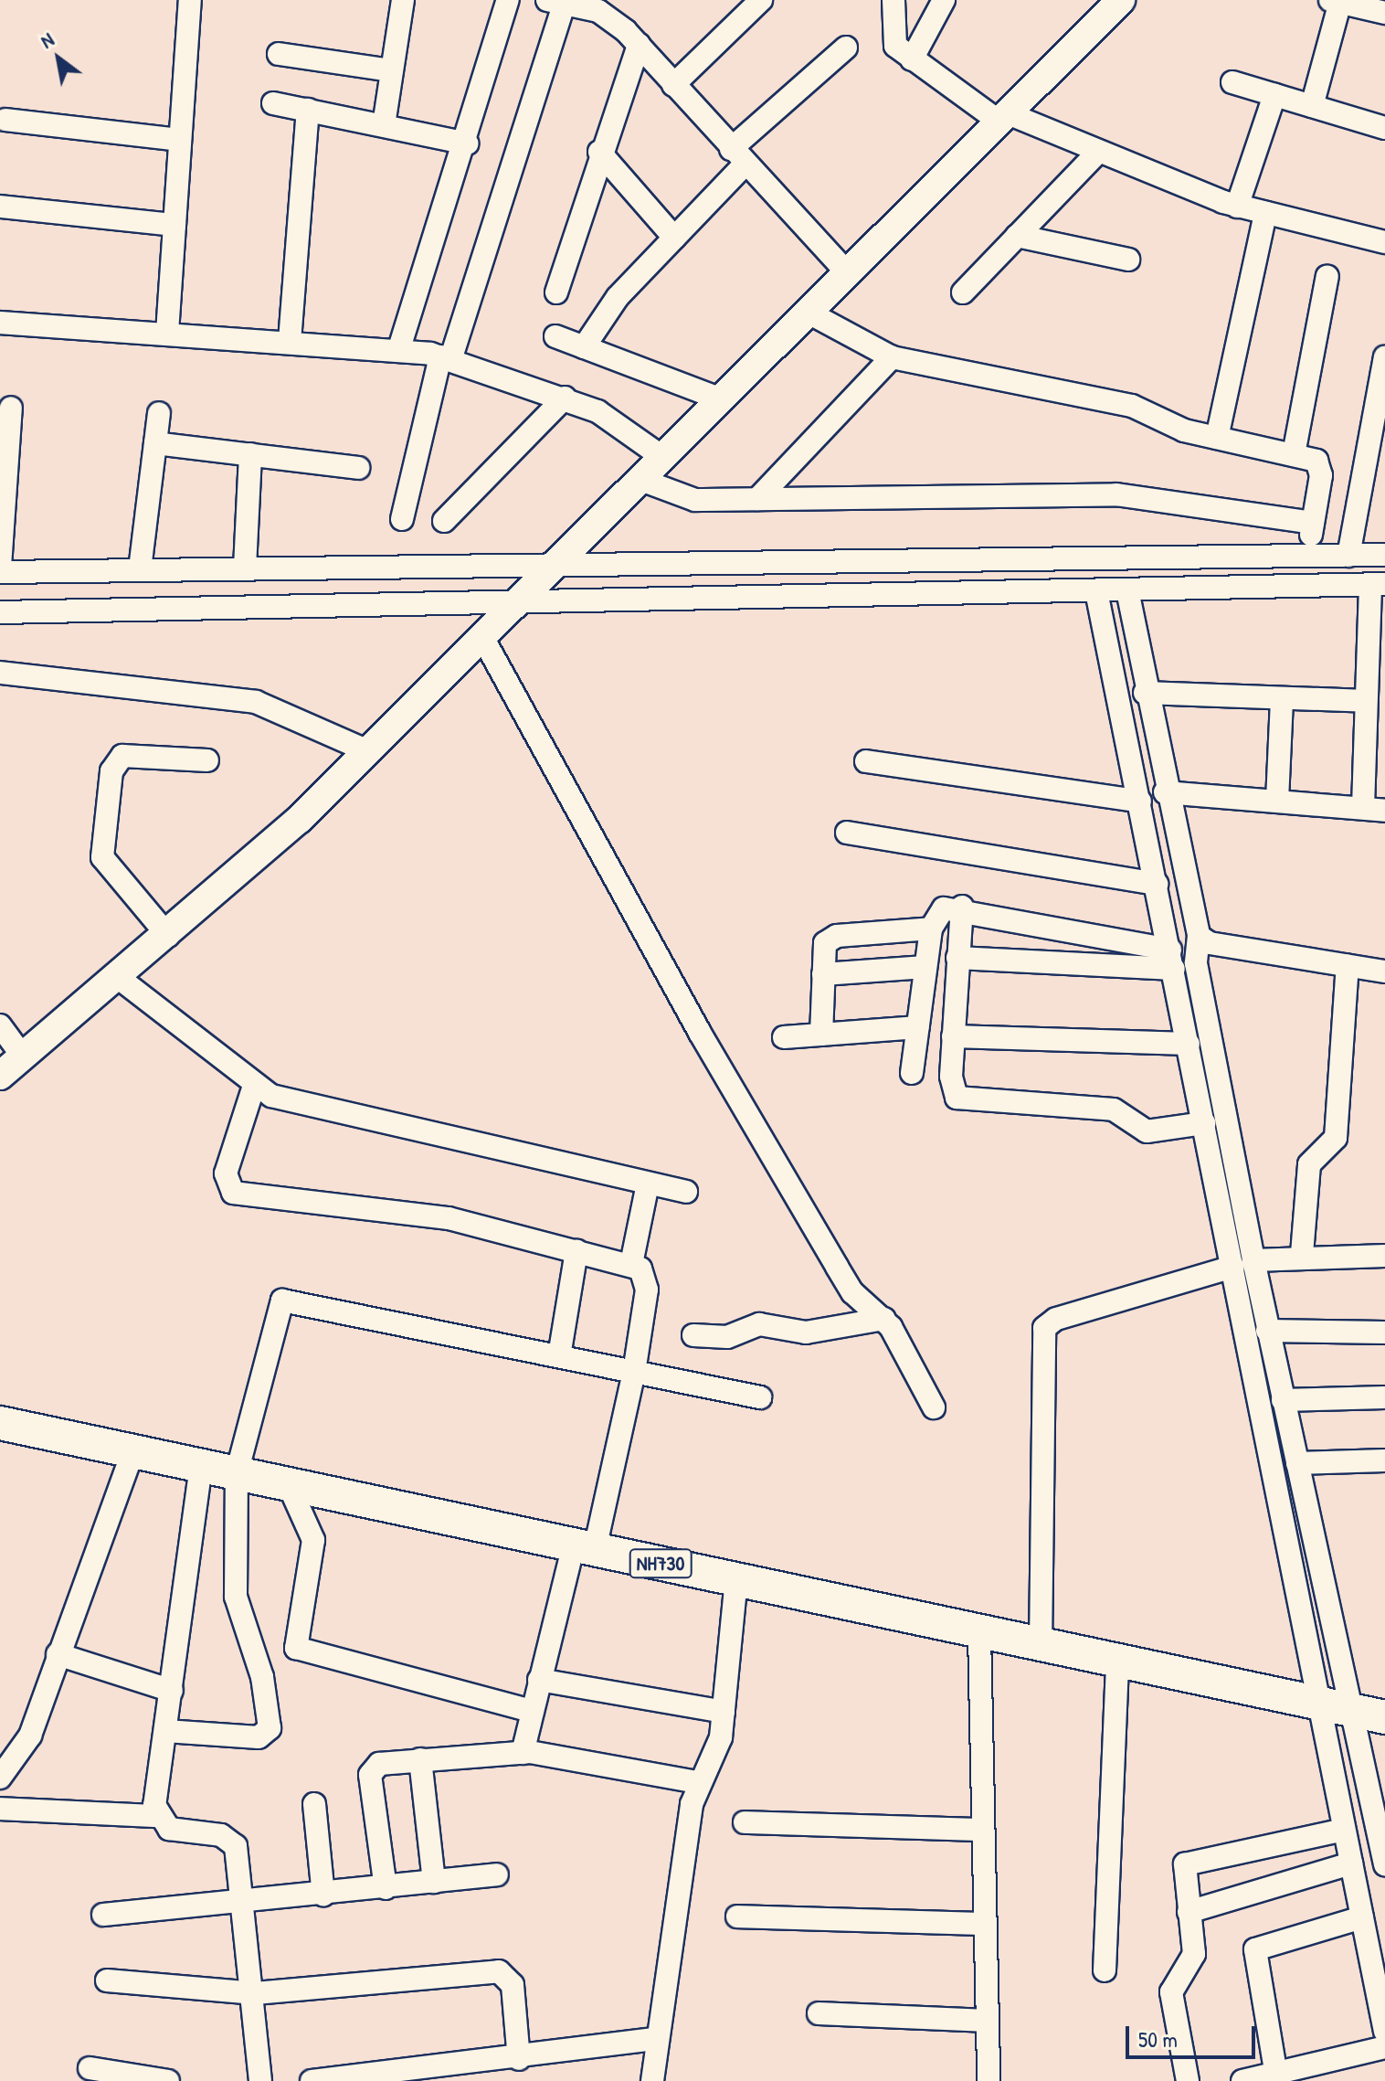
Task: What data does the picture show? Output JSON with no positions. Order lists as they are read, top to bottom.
{
  "streets": {
    "highway": ["NH730"]
  },
  "scale_bar": "50 m",
  "north": "top left"
}
